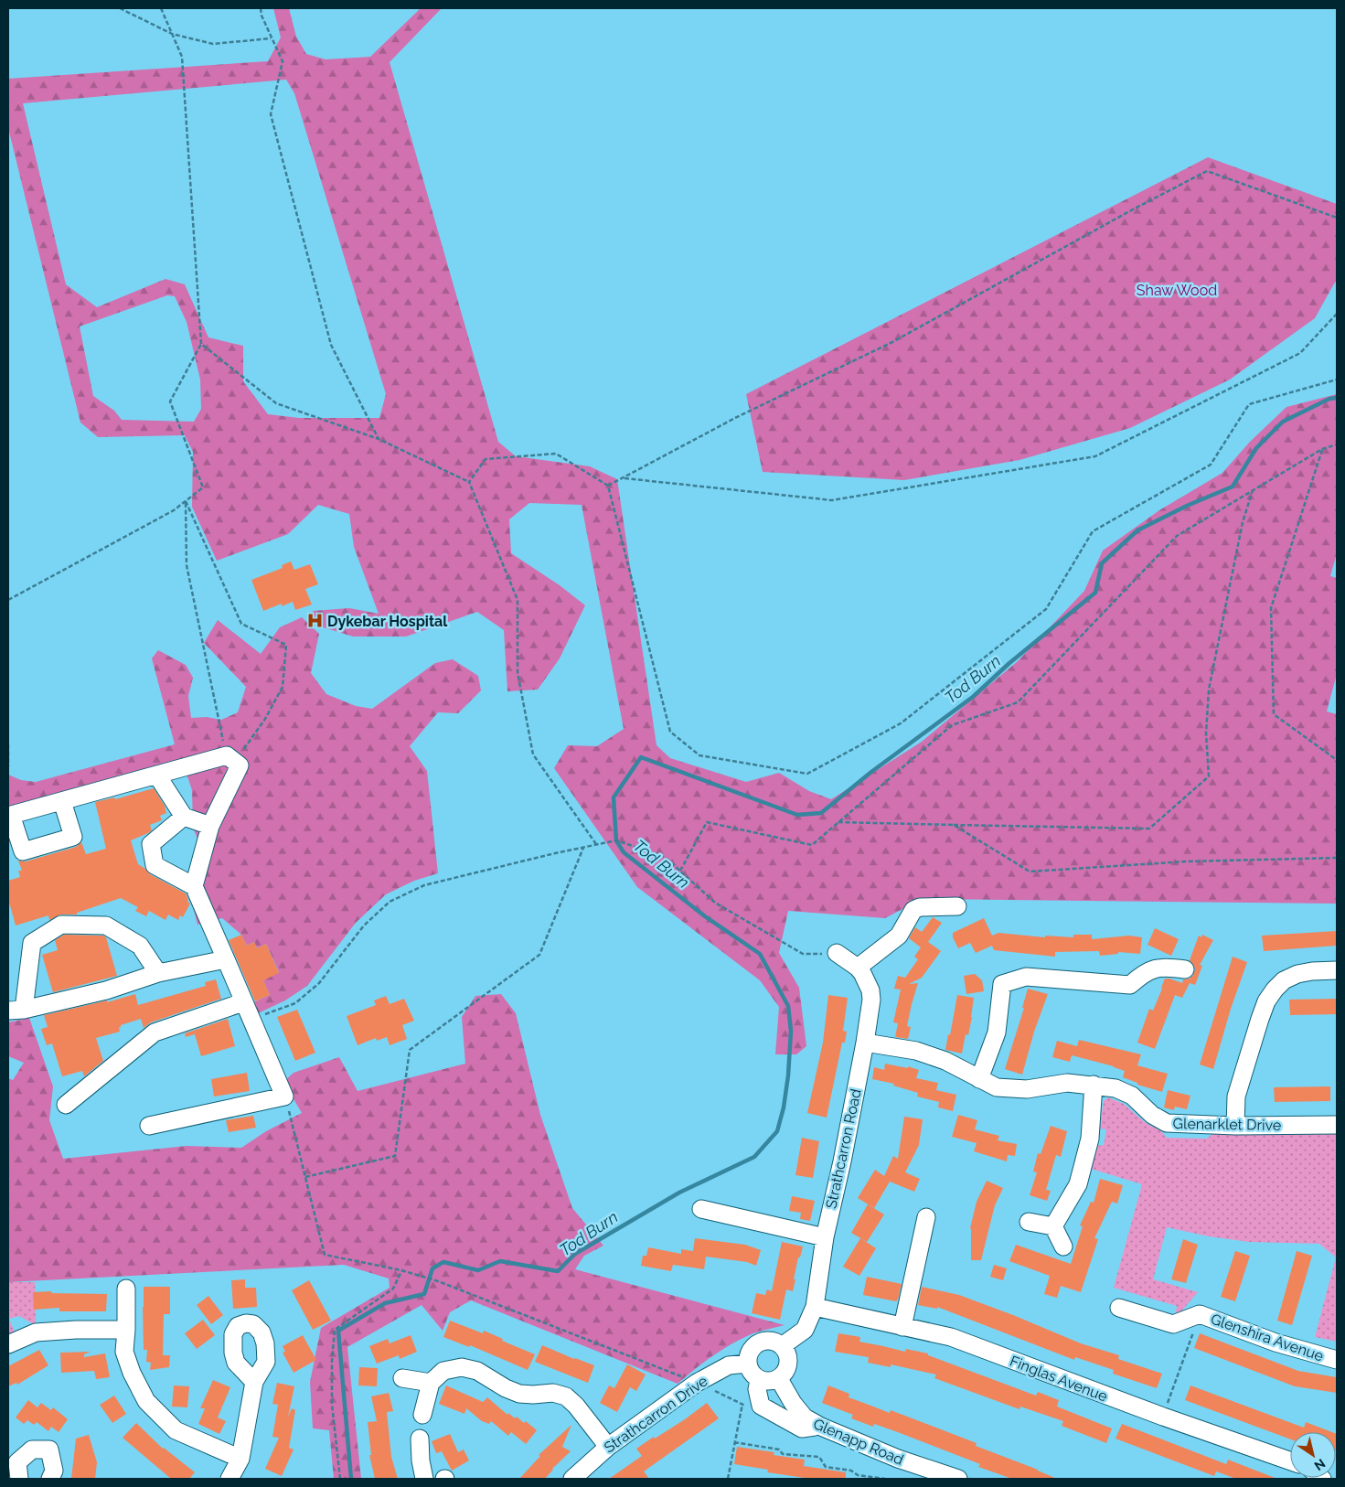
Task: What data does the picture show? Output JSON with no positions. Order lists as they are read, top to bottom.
{
  "streets": {
    "street": [
      "Glenarklet Drive",
      "Strathcarron Road",
      "Glenshira Avenue",
      "Finglas Avenue",
      "Strathcarron Drive",
      "Glenapp Road"
    ]
  },
  "crossings": [
    ["Glenarklet Drive", "Strathcarron Road"],
    ["Strathcarron Road", "Finglas Avenue"],
    ["Strathcarron Road", "Strathcarron Drive"],
    ["Strathcarron Road", "Glenapp Road"],
    ["Strathcarron Drive", "Glenapp Road"]
  ],
  "water": ["Tod Burn"],
  "parks": ["Shaw Wood"],
  "places": {
    "hospital": ["Dykebar Hospital"]
  },
  "north": "bottom right"
}
